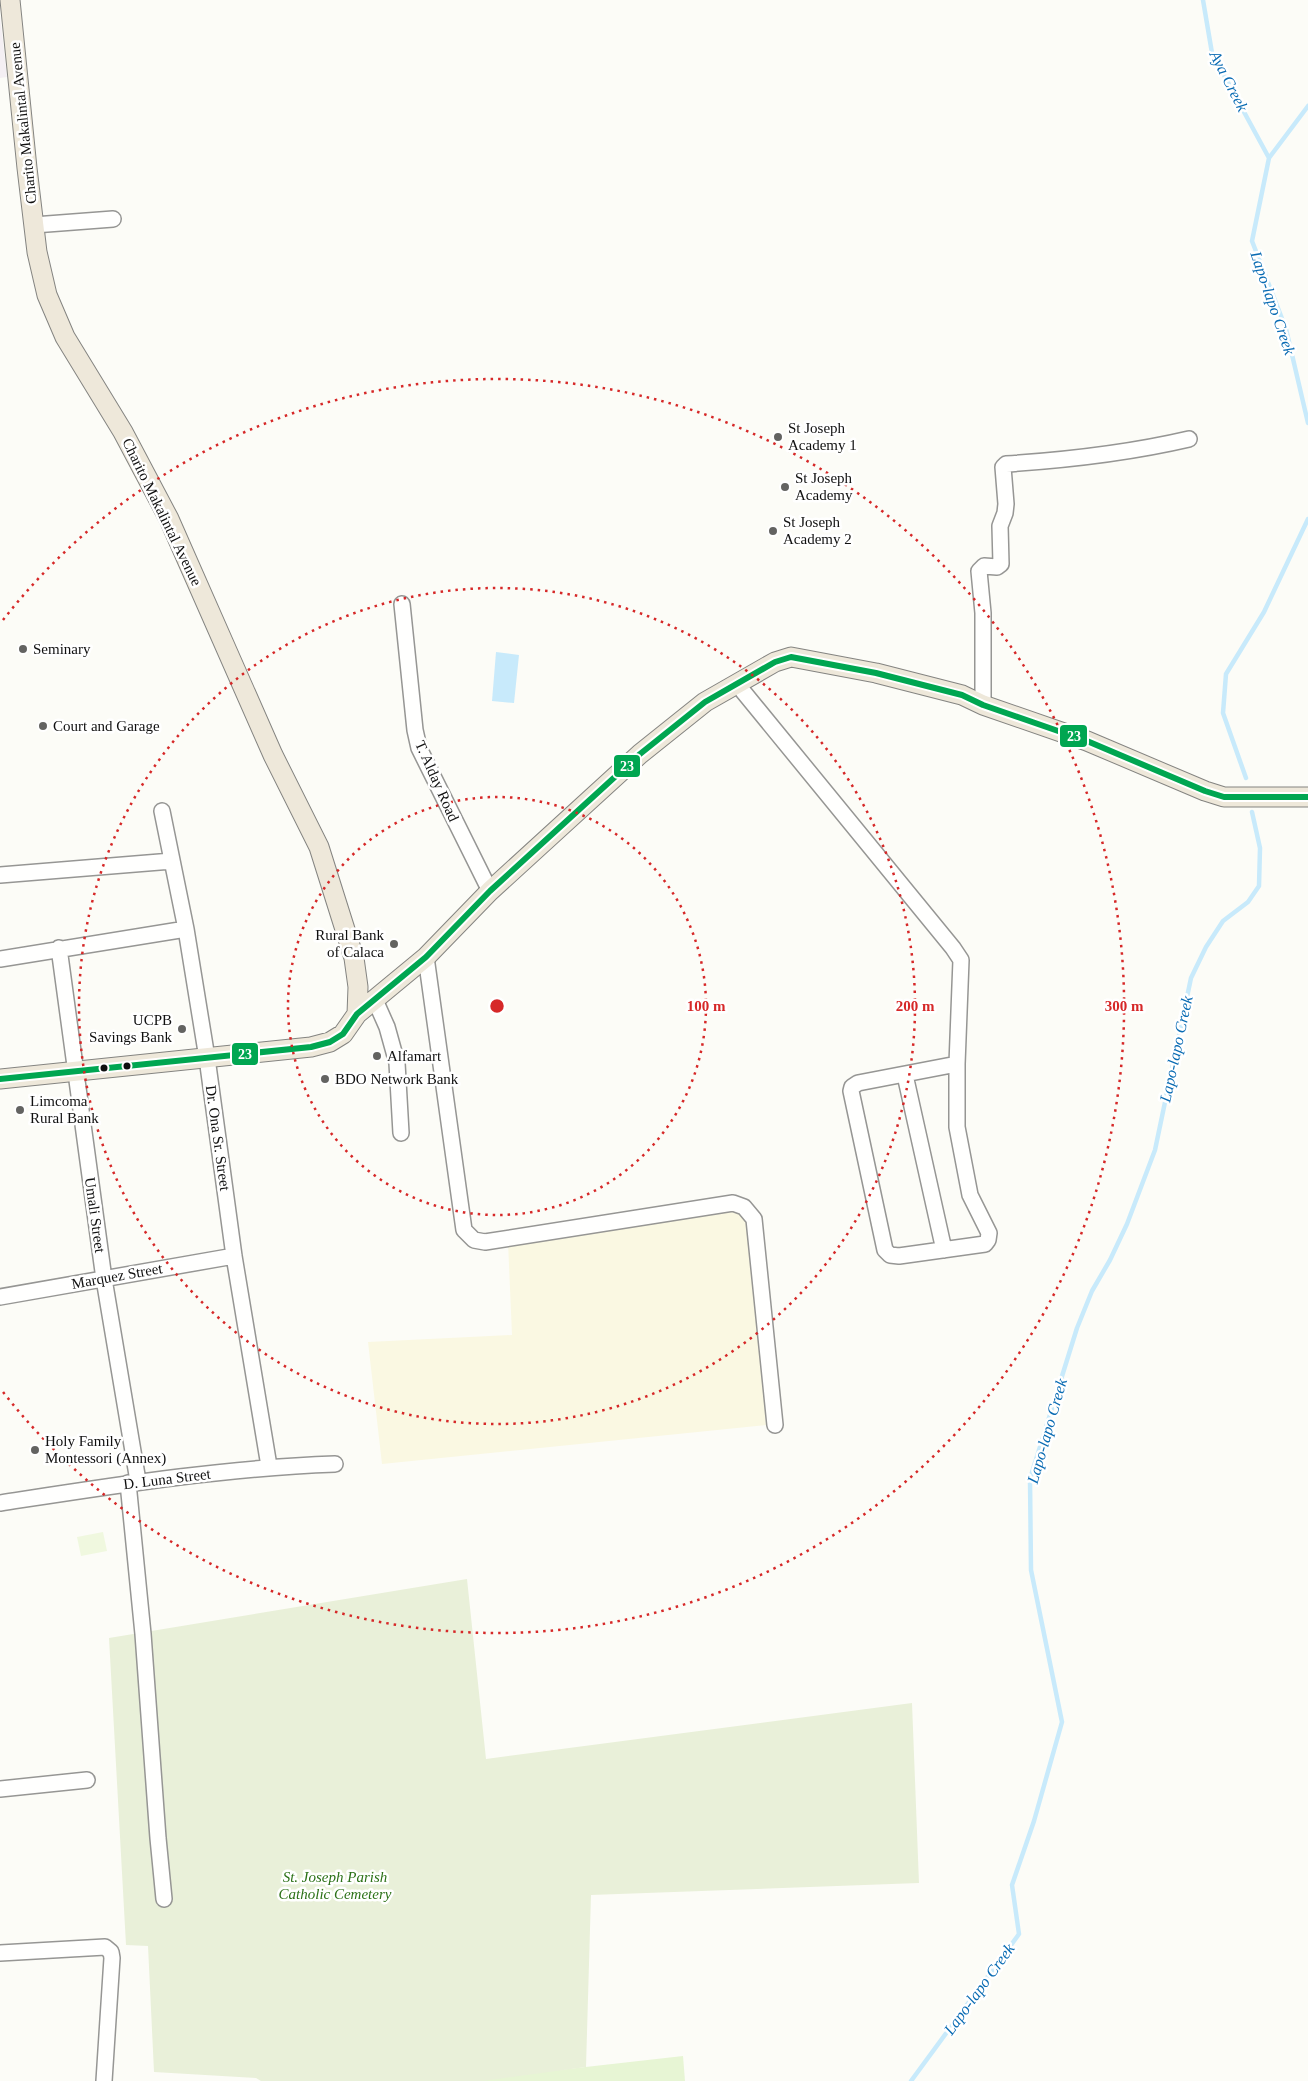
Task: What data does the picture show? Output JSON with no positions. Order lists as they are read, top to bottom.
{
  "streets": {
    "main road": ["Charito Makalintal Avenue"],
    "street": [
      "T. Alday Road",
      "Dr. Ona Sr. Street",
      "Umali Street",
      "Marquez Street",
      "D. Luna Street"
    ]
  },
  "crossings": [
    ["Dr. Ona Sr. Street", "Marquez Street"],
    ["Dr. Ona Sr. Street", "D. Luna Street"],
    ["Umali Street", "Marquez Street"],
    ["Umali Street", "D. Luna Street"]
  ],
  "water": ["Aya Creek", "Lapo-lapo Creek"],
  "parks": ["St. Joseph Parish Catholic Cemetery"],
  "places": [
    "St Joseph Academy 1",
    "St Joseph Academy",
    "St Joseph Academy 2",
    "Seminary",
    "Court and Garage",
    "Rural Bank of Calaca",
    "UCPB Savings Bank",
    "Alfamart",
    "BDO Network Bank",
    "Limcoma Rural Bank",
    "Holy Family Montessori (Annex)"
  ],
  "lines": ["transit line 23"],
  "rings": ["100 m", "200 m", "300 m"]
}
